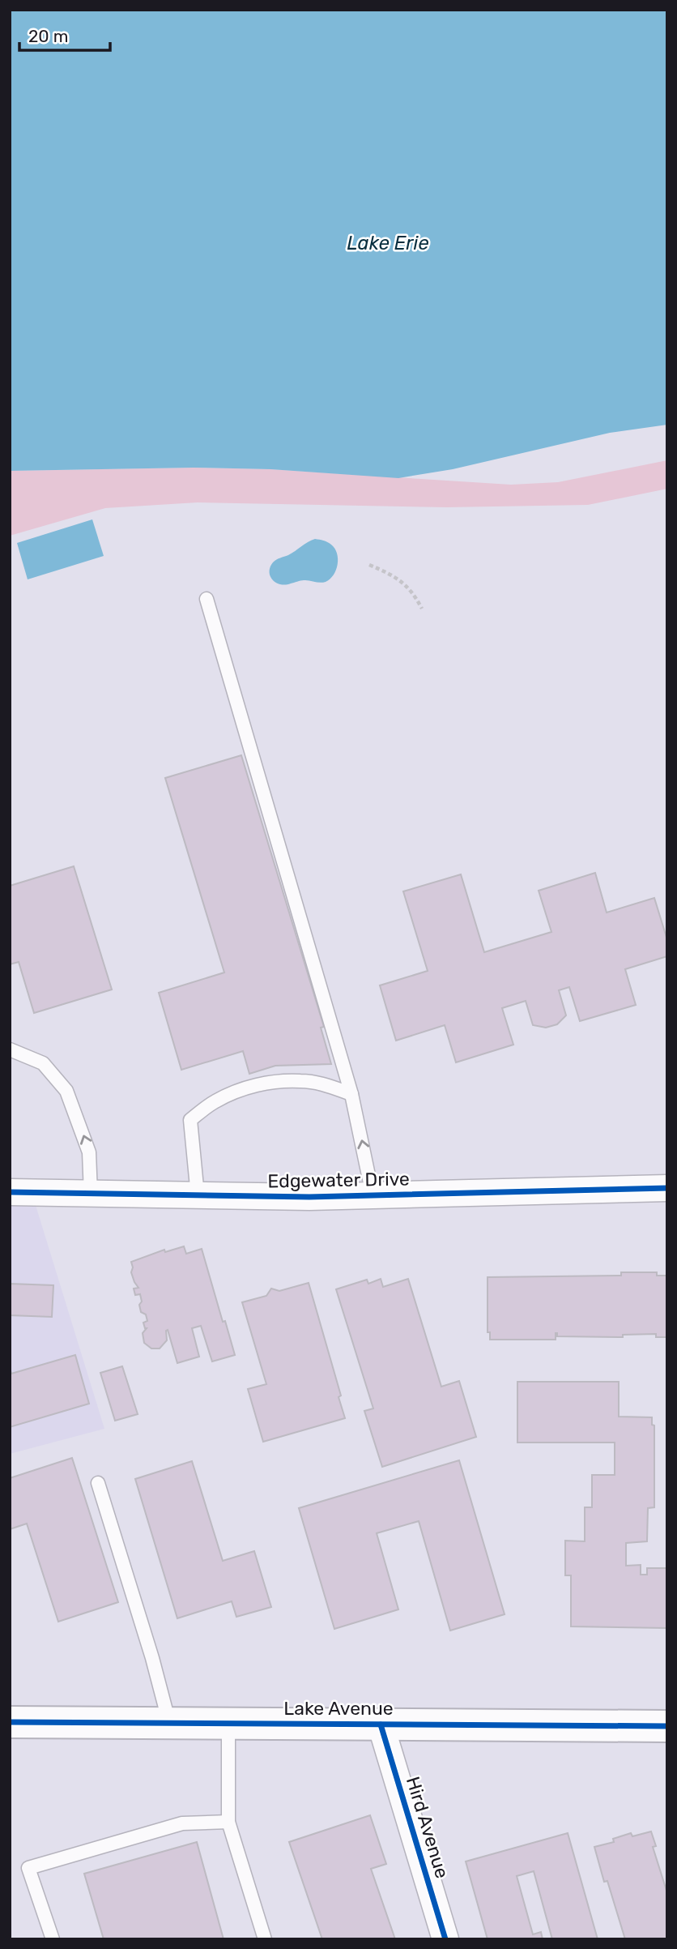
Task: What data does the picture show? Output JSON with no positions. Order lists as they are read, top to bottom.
{
  "streets": {
    "street": ["Edgewater Drive", "Lake Avenue", "Hird Avenue"]
  },
  "crossings": [
    ["Lake Avenue", "Hird Avenue"]
  ],
  "water": ["Lake Erie"],
  "scale_bar": "20 m"
}
